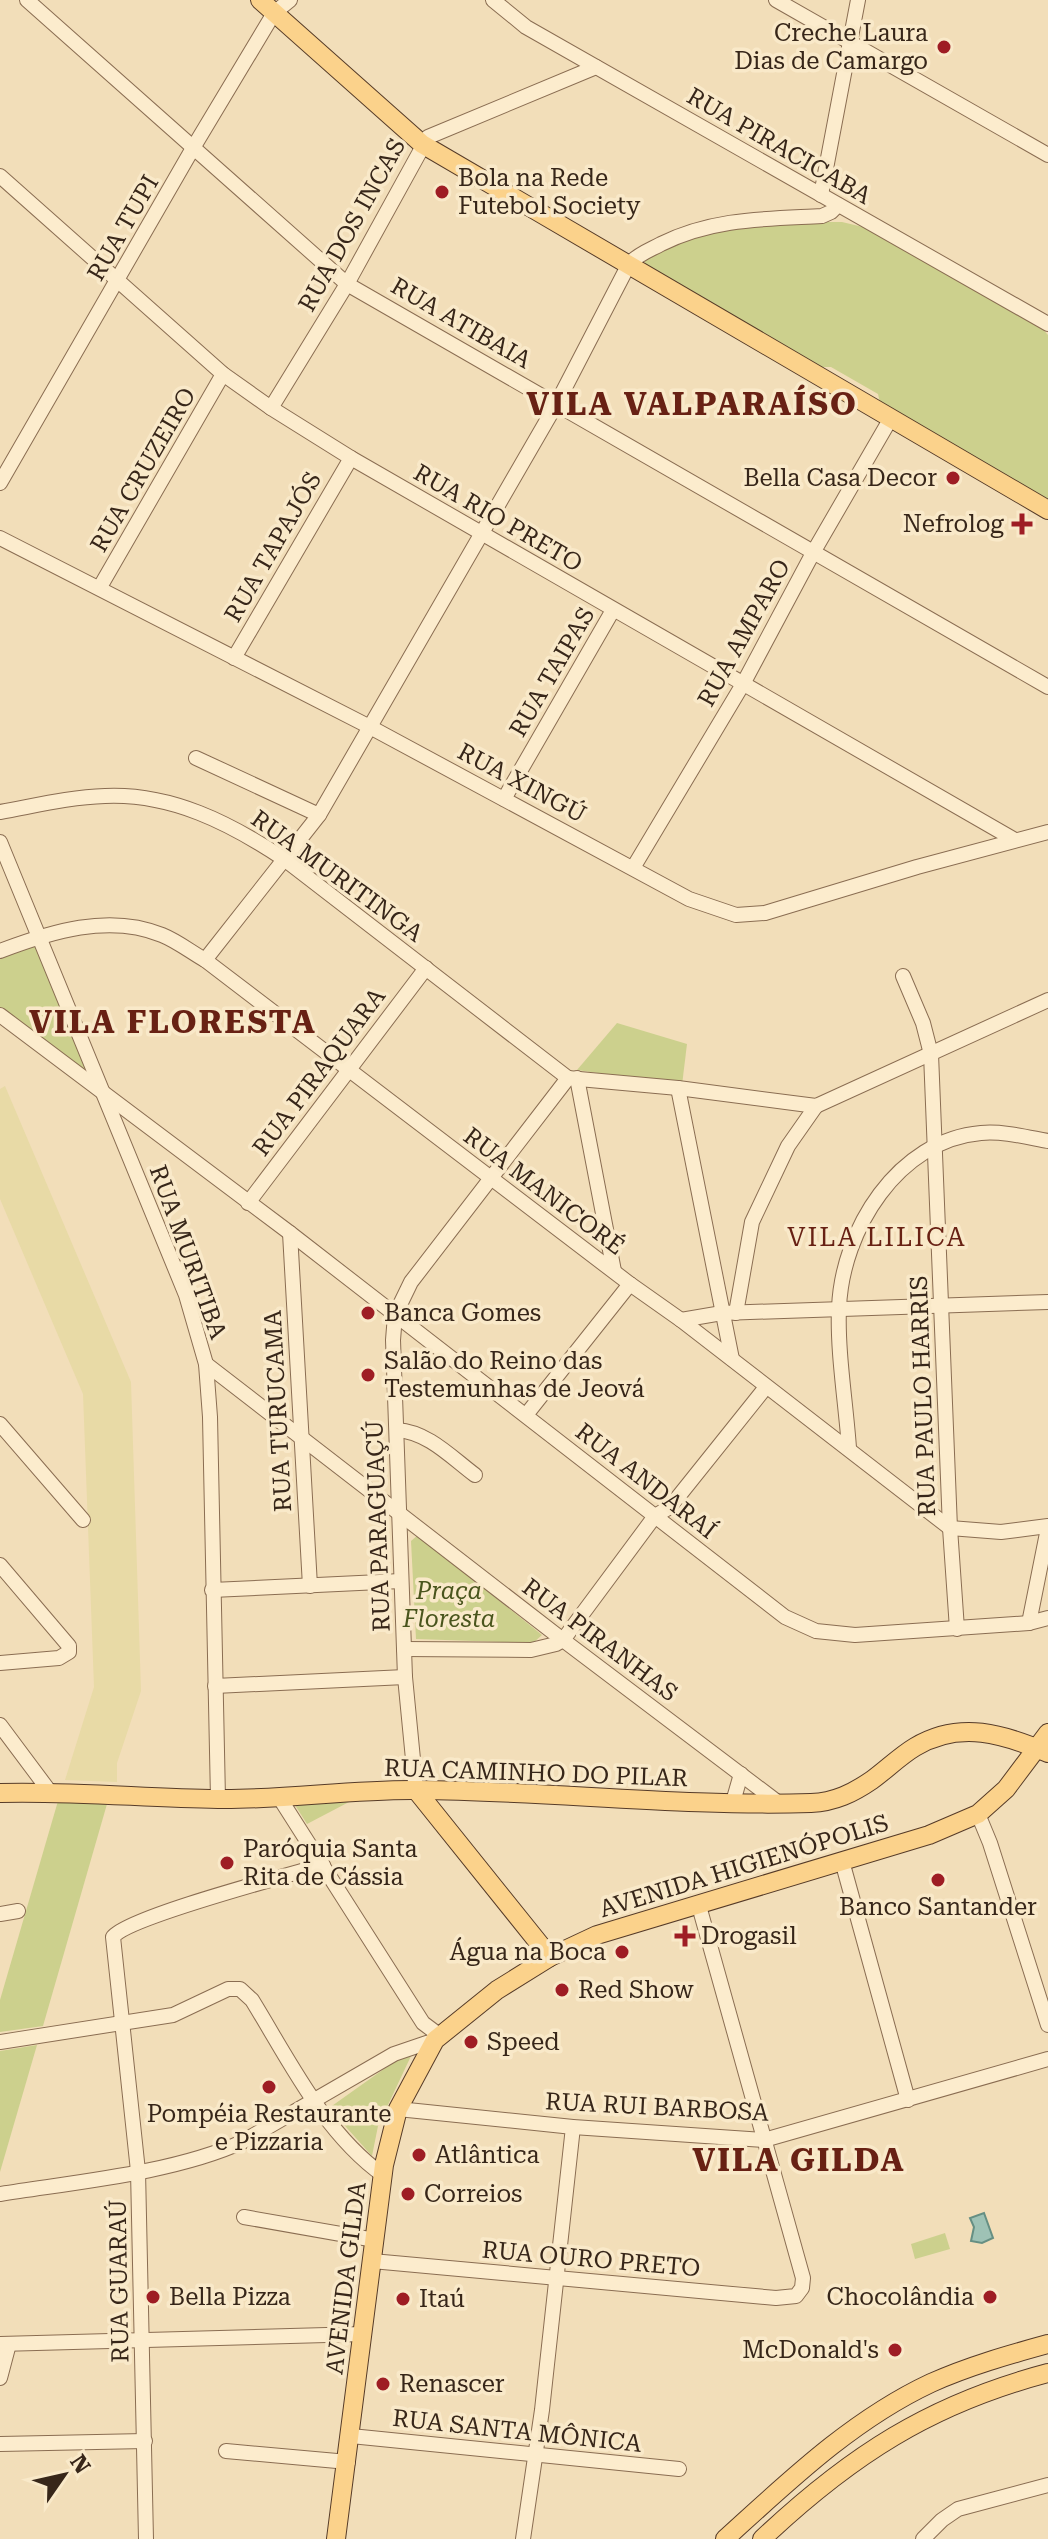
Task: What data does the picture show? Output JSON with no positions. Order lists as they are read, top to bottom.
{
  "streets": {
    "main road": ["RUA CAMINHO DO PILAR", "AVENIDA HIGIENÓPOLIS", "AVENIDA GILDA"],
    "street": [
      "RUA PIRACICABA",
      "RUA DOS INCAS",
      "RUA TUPI",
      "RUA ATIBAIA",
      "RUA CRUZEIRO",
      "RUA RIO PRETO",
      "RUA TAPAJÓS",
      "RUA AMPARO",
      "RUA TAIPAS",
      "RUA XINGÚ",
      "RUA MURITINGA",
      "RUA PIRAQUARA",
      "RUA MANICORÉ",
      "RUA MURITIBA",
      "RUA PAULO HARRIS",
      "RUA TURUCAMA",
      "RUA ANDARAÍ",
      "RUA PARAGUAÇÚ",
      "RUA PIRANHAS",
      "RUA RUI BARBOSA",
      "RUA OURO PRETO",
      "RUA GUARAÚ",
      "RUA SANTA MÔNICA"
    ]
  },
  "crossings": [
    ["RUA PIRACICABA", "RUA DOS INCAS"],
    ["RUA DOS INCAS", "RUA ATIBAIA"],
    ["RUA DOS INCAS", "RUA RIO PRETO"],
    ["RUA TUPI", "RUA ATIBAIA"],
    ["RUA TUPI", "RUA RIO PRETO"],
    ["RUA ATIBAIA", "RUA AMPARO"],
    ["RUA CRUZEIRO", "RUA RIO PRETO"],
    ["RUA CRUZEIRO", "RUA XINGÚ"],
    ["RUA RIO PRETO", "RUA TAPAJÓS"],
    ["RUA RIO PRETO", "RUA AMPARO"],
    ["RUA RIO PRETO", "RUA TAIPAS"],
    ["RUA RIO PRETO", "RUA XINGÚ"],
    ["RUA TAPAJÓS", "RUA XINGÚ"],
    ["RUA AMPARO", "RUA XINGÚ"],
    ["RUA TAIPAS", "RUA XINGÚ"],
    ["RUA MURITINGA", "RUA PIRAQUARA"],
    ["RUA MURITINGA", "RUA PARAGUAÇÚ"],
    ["RUA PIRAQUARA", "RUA MANICORÉ"],
    ["RUA PIRAQUARA", "RUA ANDARAÍ"],
    ["RUA MANICORÉ", "RUA MURITIBA"],
    ["RUA MANICORÉ", "RUA PAULO HARRIS"],
    ["RUA MANICORÉ", "RUA PARAGUAÇÚ"],
    ["RUA MURITIBA", "RUA ANDARAÍ"],
    ["RUA MURITIBA", "RUA PIRANHAS"],
    ["RUA MURITIBA", "RUA CAMINHO DO PILAR"],
    ["RUA PAULO HARRIS", "RUA ANDARAÍ"],
    ["RUA TURUCAMA", "RUA ANDARAÍ"],
    ["RUA TURUCAMA", "RUA PIRANHAS"],
    ["RUA ANDARAÍ", "RUA PARAGUAÇÚ"],
    ["RUA PARAGUAÇÚ", "RUA PIRANHAS"],
    ["RUA PARAGUAÇÚ", "RUA CAMINHO DO PILAR"],
    ["RUA PIRANHAS", "RUA CAMINHO DO PILAR"],
    ["RUA CAMINHO DO PILAR", "AVENIDA HIGIENÓPOLIS"],
    ["AVENIDA HIGIENÓPOLIS", "AVENIDA GILDA"],
    ["AVENIDA HIGIENÓPOLIS", "RUA GUARAÚ"],
    ["RUA RUI BARBOSA", "RUA OURO PRETO"],
    ["RUA RUI BARBOSA", "AVENIDA GILDA"],
    ["RUA OURO PRETO", "AVENIDA GILDA"],
    ["AVENIDA GILDA", "RUA SANTA MÔNICA"]
  ],
  "districts": [
    "VILA VALPARAÍSO",
    "VILA FLORESTA",
    "VILA LILICA",
    "VILA GILDA"
  ],
  "parks": ["Praça Floresta"],
  "places": {
    "other": [
      "Creche Laura Dias de Camargo",
      "Bola na Rede Futebol Society",
      "Bella Casa Decor",
      "Banca Gomes",
      "Salão do Reino das Testemunhas de Jeová",
      "Paróquia Santa Rita de Cássia",
      "Banco Santander",
      "Água na Boca",
      "Red Show",
      "Speed",
      "Pompéia Restaurante e Pizzaria",
      "Atlântica",
      "Correios",
      "Bella Pizza",
      "Chocolândia",
      "Itaú",
      "McDonald's",
      "Renascer"
    ],
    "health": ["Nefrolog", "Drogasil"]
  },
  "north": "top right"
}
